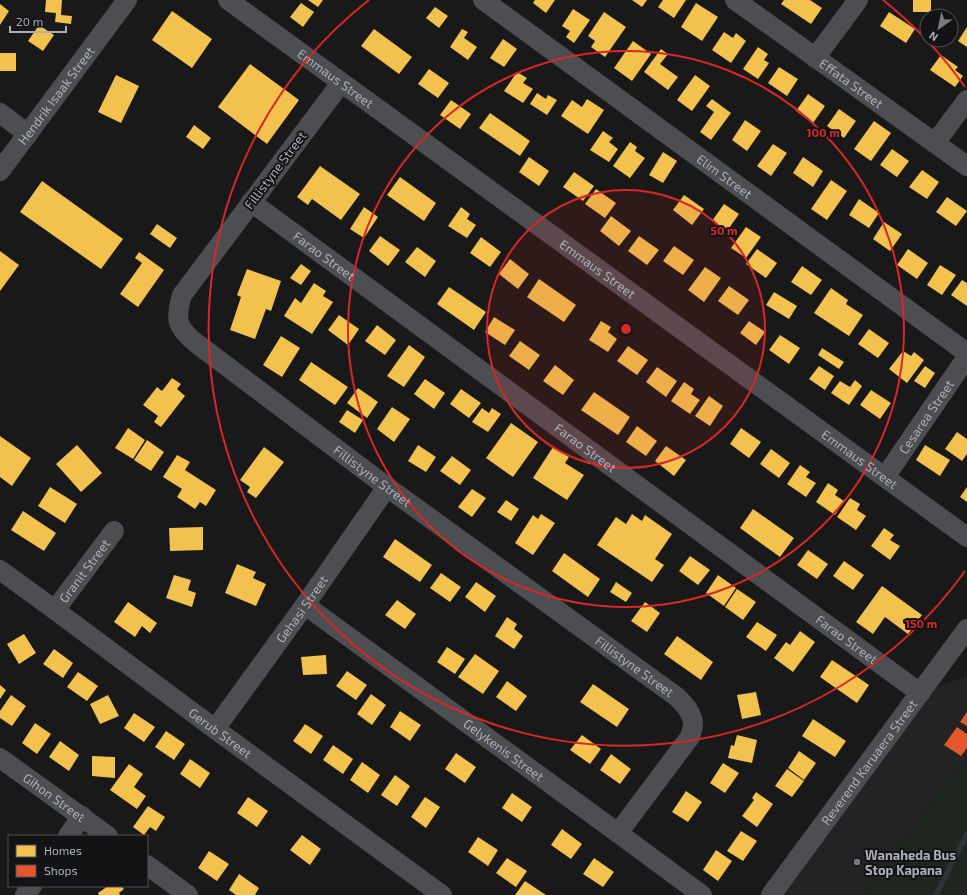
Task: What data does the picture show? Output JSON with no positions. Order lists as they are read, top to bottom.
{
  "streets": {
    "street": [
      "Emmaus Street",
      "Effata Street",
      "Hendrik Isaak Street",
      "Fillistyne Street",
      "Elim Street",
      "Farao Street",
      "Cesarea Street",
      "Granit Street",
      "Gehasi Street",
      "Gerub Street",
      "Gelykenis Street",
      "Reverend Karuaera Street",
      "Gihon Street"
    ]
  },
  "crossings": [
    ["Emmaus Street", "Fillistyne Street"],
    ["Emmaus Street", "Cesarea Street"],
    ["Fillistyne Street", "Farao Street"],
    ["Fillistyne Street", "Gehasi Street"],
    ["Fillistyne Street", "Gelykenis Street"],
    ["Farao Street", "Reverend Karuaera Street"],
    ["Granit Street", "Gerub Street"],
    ["Gehasi Street", "Gerub Street"],
    ["Gehasi Street", "Gelykenis Street"]
  ],
  "places": ["Wanaheda Bus Stop Kapana"],
  "legend": ["Homes", "Shops"],
  "scale_bar": "20 m",
  "north": "bottom left",
  "rings": ["100 m", "50 m", "150 m"]
}
